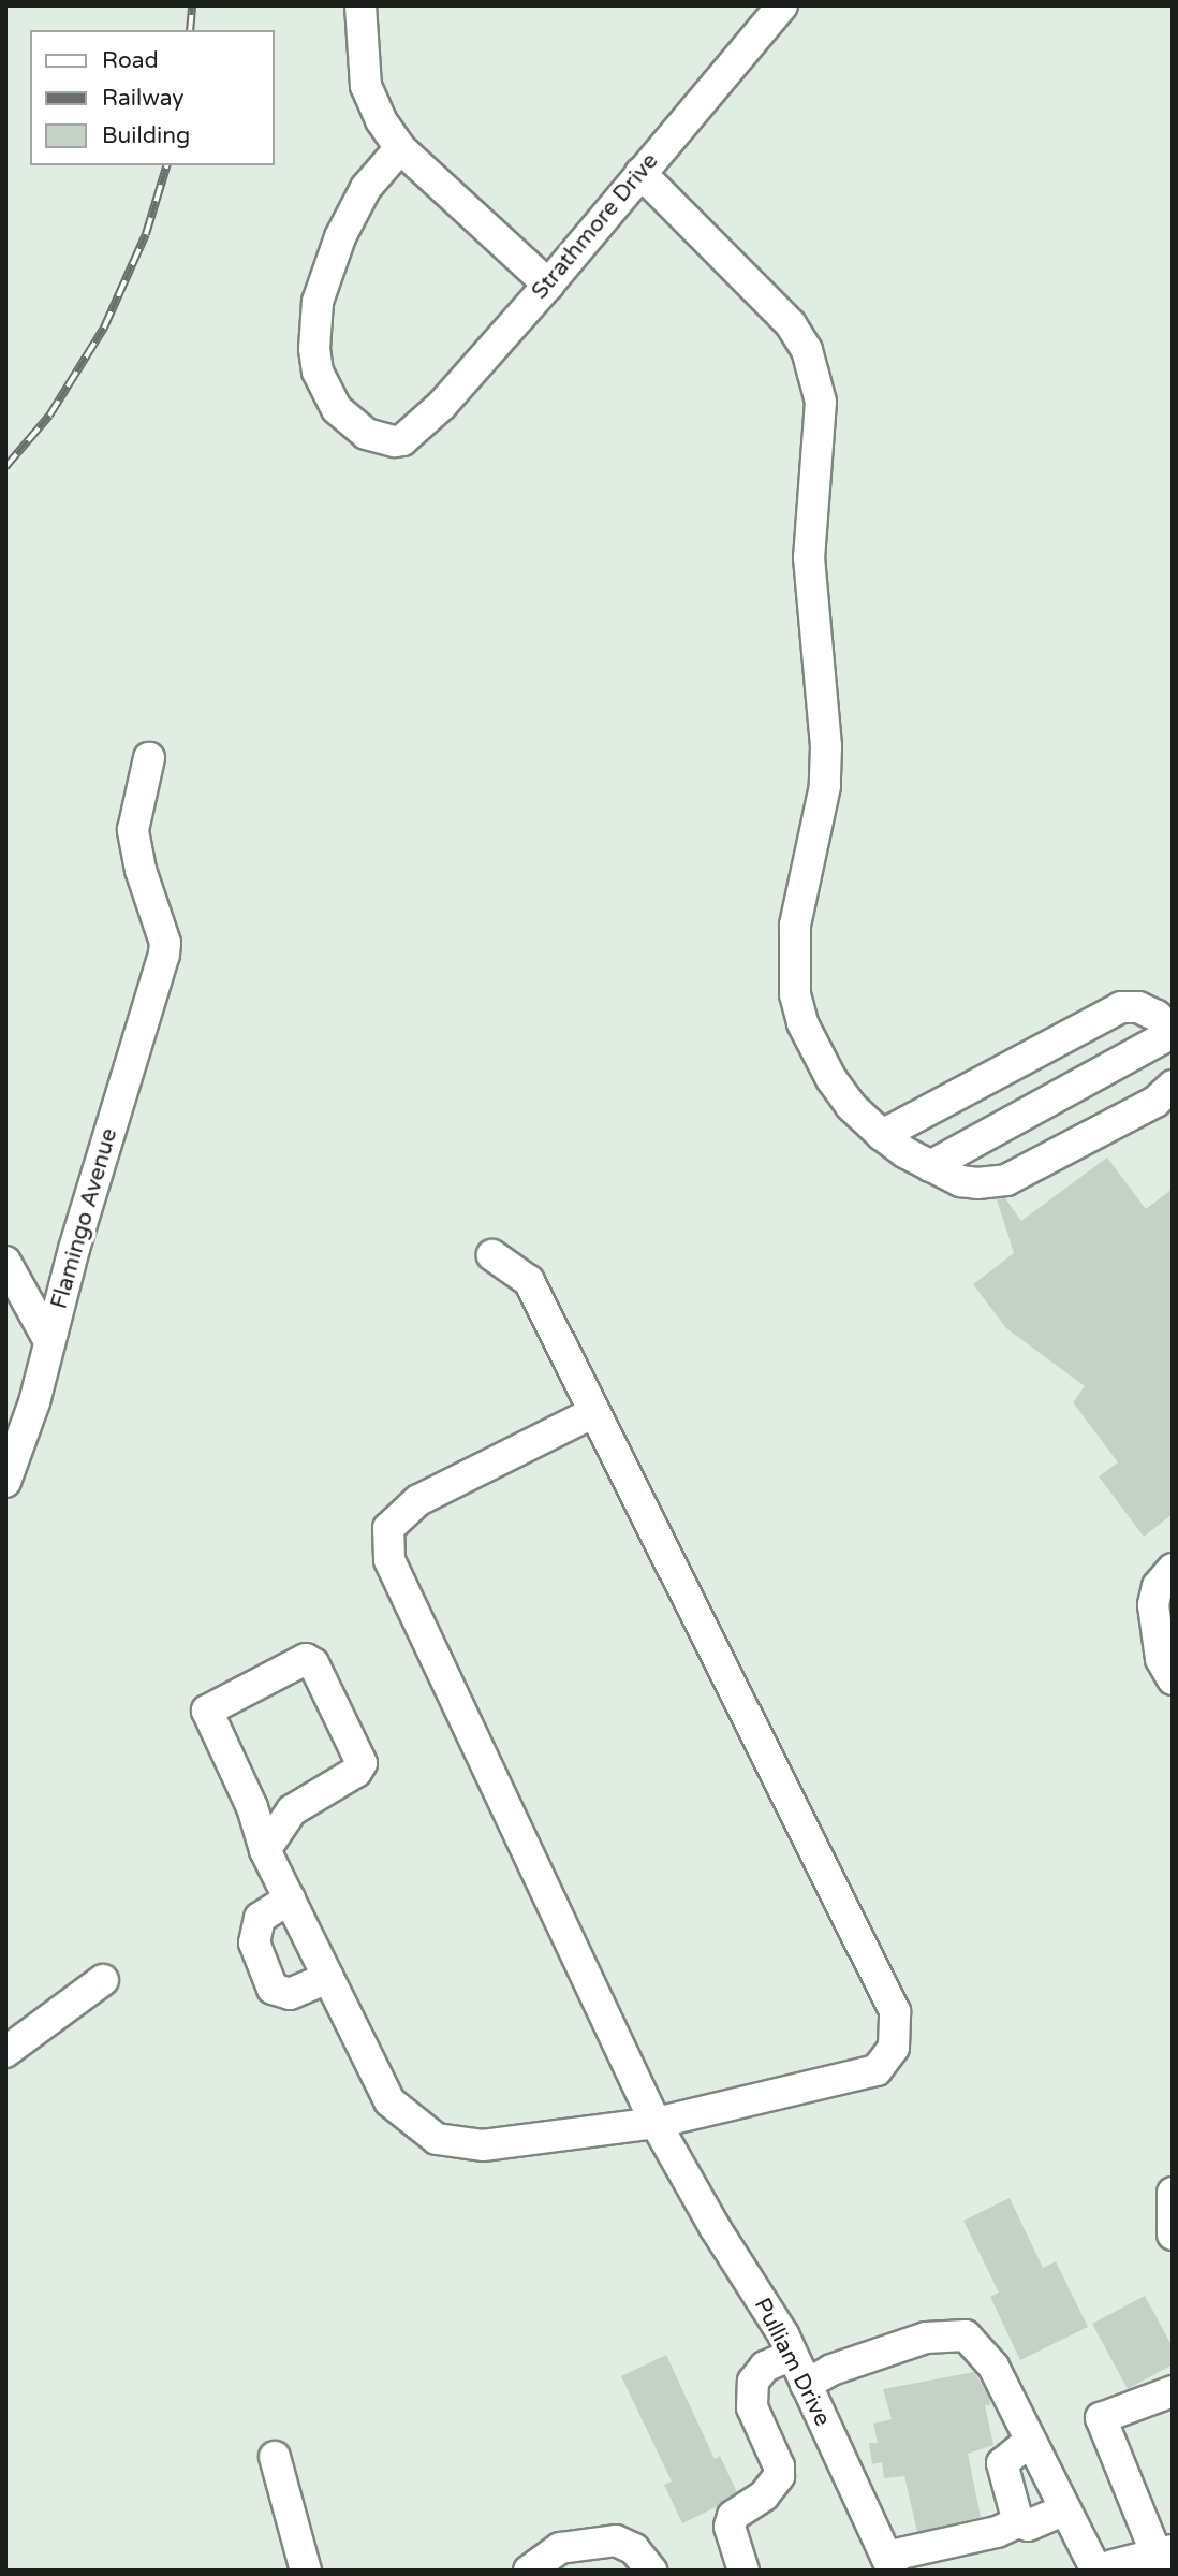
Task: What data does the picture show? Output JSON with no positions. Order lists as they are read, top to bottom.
{
  "streets": {
    "street": ["Strathmore Drive", "Flamingo Avenue", "Pulliam Drive"]
  },
  "legend": ["Road", "Railway", "Building"]
}
